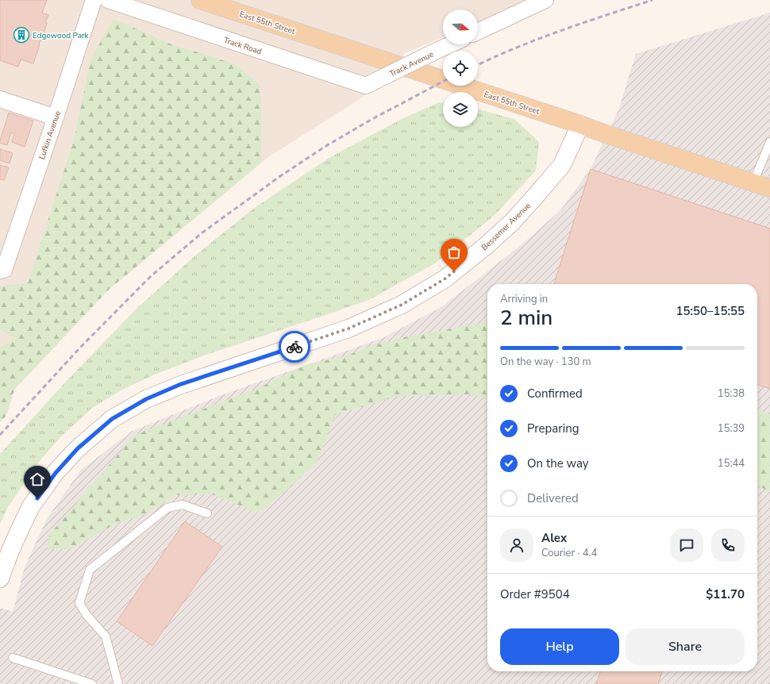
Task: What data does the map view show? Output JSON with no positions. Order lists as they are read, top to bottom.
{
  "streets": {
    "main road": ["East 55th Street"],
    "street": [
      "Track Road",
      "Track Avenue",
      "Lufkin Avenue",
      "Bessemer Avenue"
    ]
  },
  "crossings": [
    ["East 55th Street", "Bessemer Avenue"],
    ["Track Road", "Track Avenue"]
  ],
  "places": {
    "building": ["Edgewood Park"]
  },
  "north": "right",
  "page": {
    "heading": ["2 min", "Arriving in", "15:50–15:55"],
    "panel": [
      "Alex",
      "Courier · 4.4",
      "Order #9504",
      "$11.70"
    ],
    "bar": "On the way · 130 m",
    "list": [
      ["Confirmed", "15:38"],
      ["Preparing", "15:39"],
      ["On the way", "15:44"],
      "Delivered"
    ],
    "buttons": ["Help", "Share"]
  }
}
